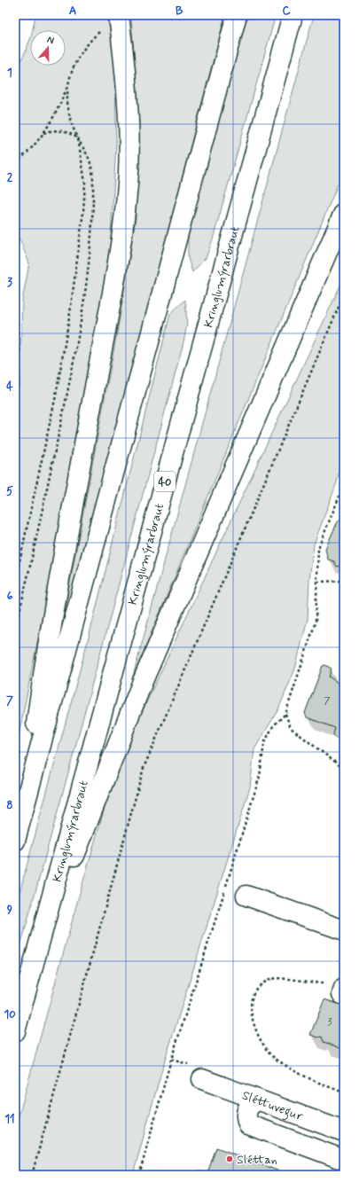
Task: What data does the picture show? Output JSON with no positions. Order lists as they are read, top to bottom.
{
  "streets": {
    "main road": ["Kringlumýrarbraut", "40", "Sléttuvegur"]
  },
  "places": ["Sléttan"],
  "house_numbers": ["7", "3"],
  "north": "top",
  "grid": {
    "columns": ["A", "B", "C"],
    "rows": [
      "1",
      "2",
      "3",
      "4",
      "5",
      "6",
      "7",
      "8",
      "9",
      "10",
      "11"
    ]
  }
}
